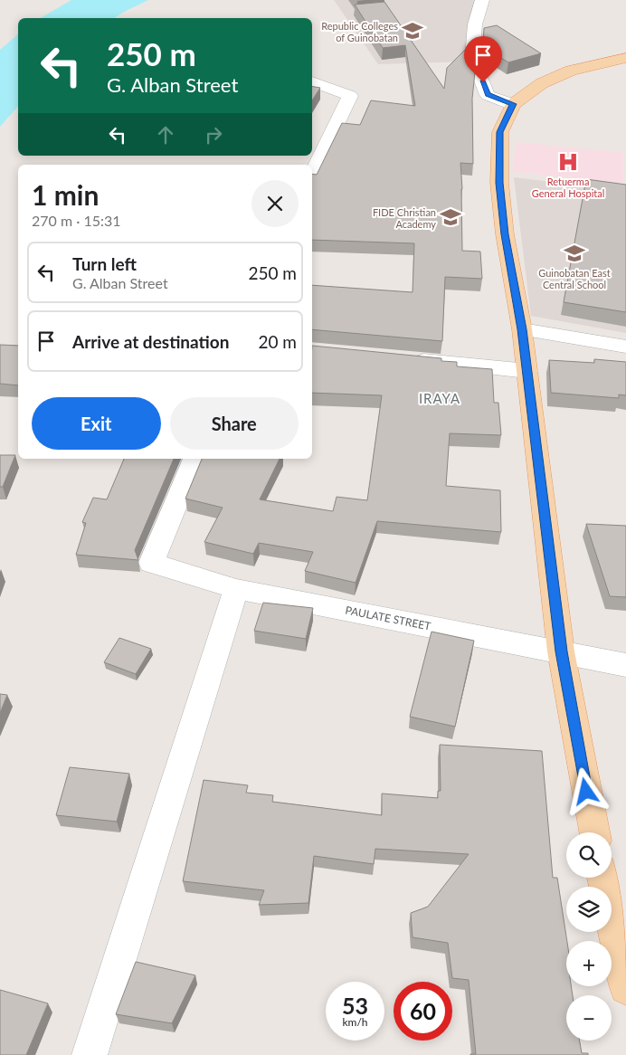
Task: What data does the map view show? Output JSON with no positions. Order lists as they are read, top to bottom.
{
  "streets": {
    "street": ["PAULATE STREET"]
  },
  "districts": ["IRAYA"],
  "places": {
    "school or university": ["Republic Colleges of Guinobatan", "FIDE Christian Academy", "Guinobatan East Central School"],
    "hospital": ["Retuerma General Hospital"]
  },
  "page": {
    "turn": ["250 m", "G. Alban Street"],
    "heading": ["1 min", "270 m · 15:31"],
    "list": [
      {
        "name": "Turn left",
        "note": "G. Alban Street",
        "value": "250 m"
      },
      {
        "name": "Arrive at destination",
        "value": "20 m"
      }
    ],
    "buttons": ["Exit", "Share"],
    "map_buttons": ["+", "−"],
    "speed": "53 km/h",
    "limit": "60"
  }
}
